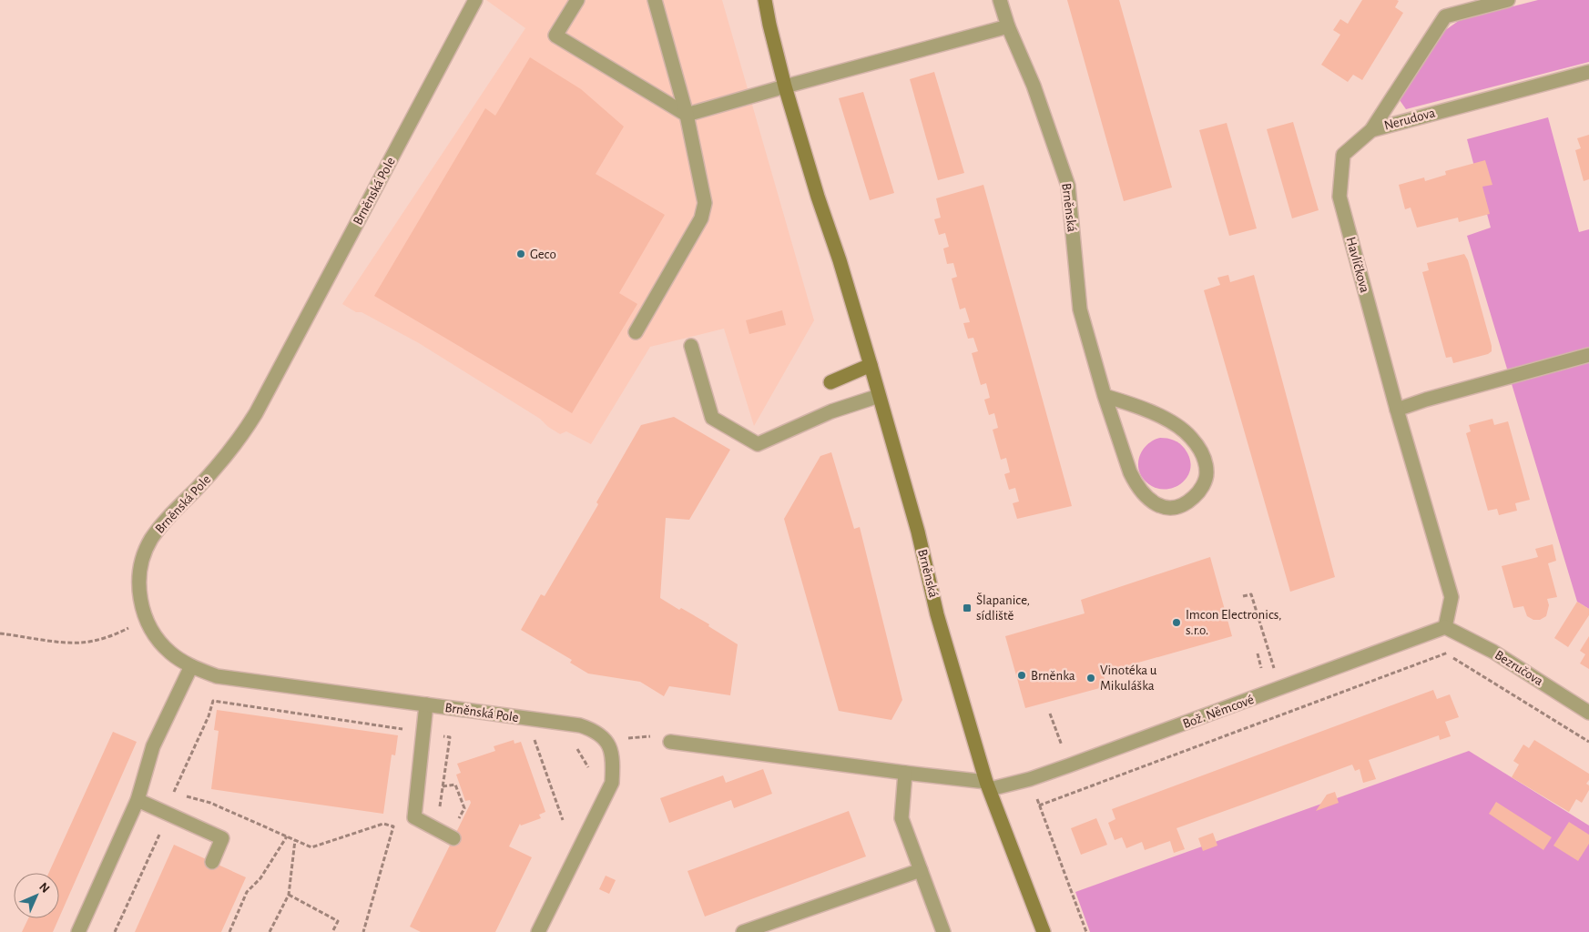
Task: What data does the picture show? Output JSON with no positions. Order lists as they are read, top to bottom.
{
  "streets": {
    "street": [
      "Nerudova",
      "Brněnská Pole",
      "Brněnská",
      "Havlíčkova",
      "Bezručova",
      "Bož. Němcové"
    ]
  },
  "crossings": [
    ["Nerudova", "Havlíčkova"],
    ["Brněnská", "Bož. Němcové"],
    ["Havlíčkova", "Bezručova"],
    ["Havlíčkova", "Bož. Němcové"],
    ["Bezručova", "Bož. Němcové"]
  ],
  "places": {
    "other": [
      "Geco",
      "Imcon Electronics, s.r.o.",
      "Brněnka",
      "Vinotéka u Mikuláška"
    ],
    "transit": ["Šlapanice, sídliště"]
  },
  "north": "top right"
}
